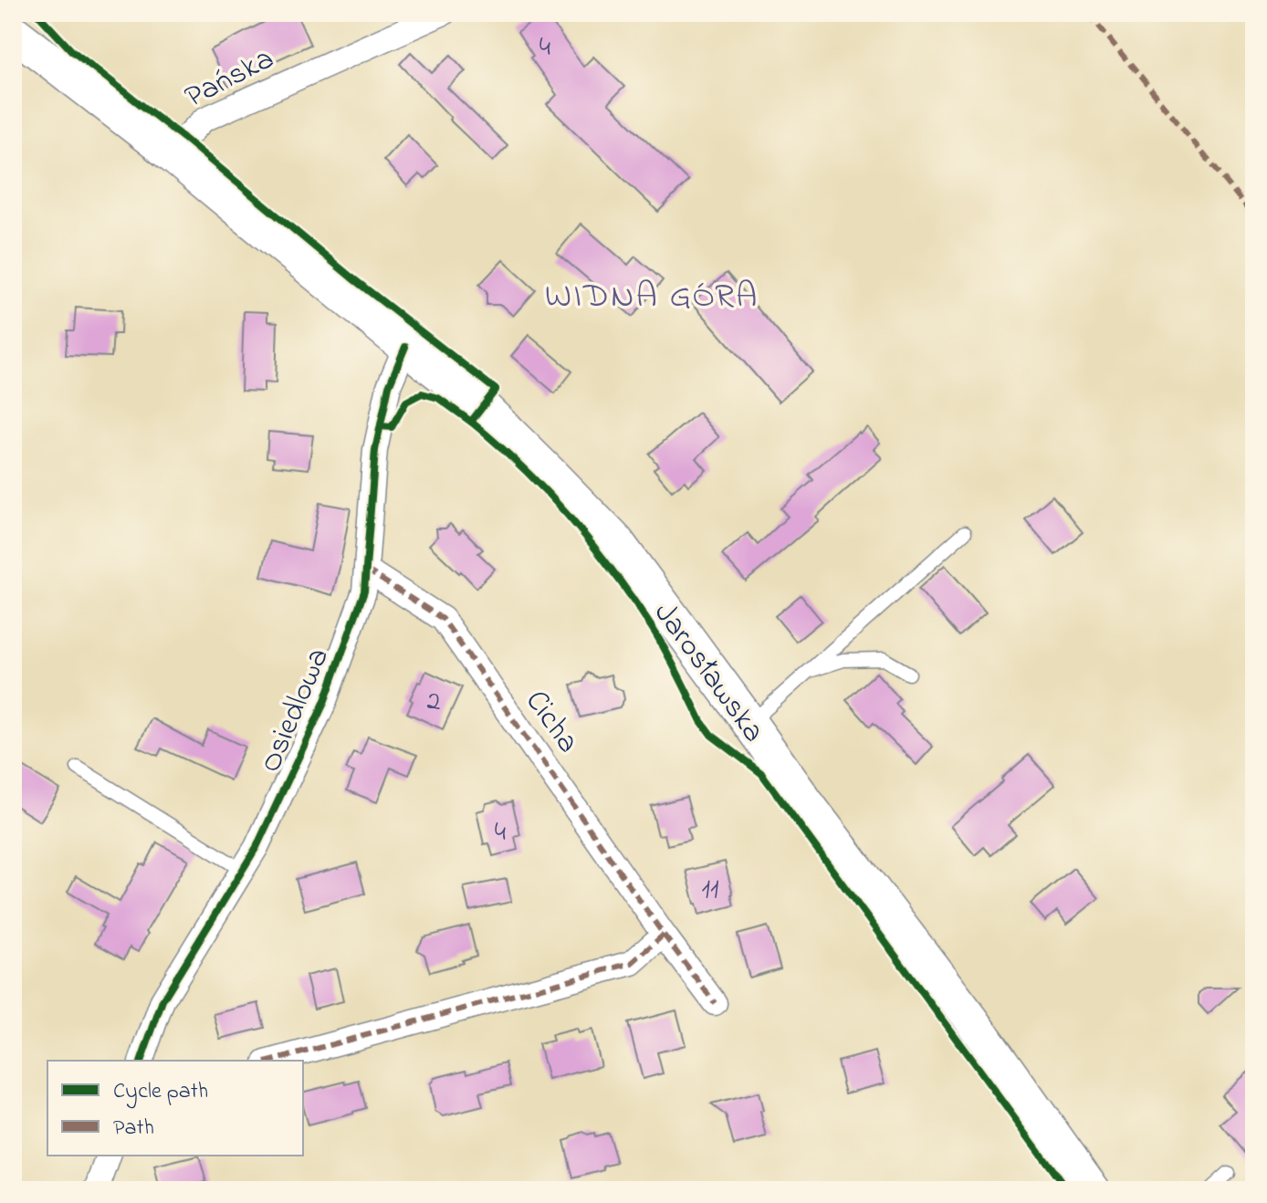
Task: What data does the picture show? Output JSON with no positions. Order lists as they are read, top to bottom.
{
  "streets": {
    "main road": ["Jarosławska"],
    "street": ["Pańska", "Osiedlowa", "Cicha"]
  },
  "crossings": [
    ["Pańska", "Jarosławska"],
    ["Jarosławska", "Osiedlowa"],
    ["Osiedlowa", "Cicha"]
  ],
  "districts": ["WIDNA GÓRA"],
  "house_numbers": [
    "4",
    "2",
    "4",
    "11"
  ],
  "legend": ["Cycle path", "Path"]
}
